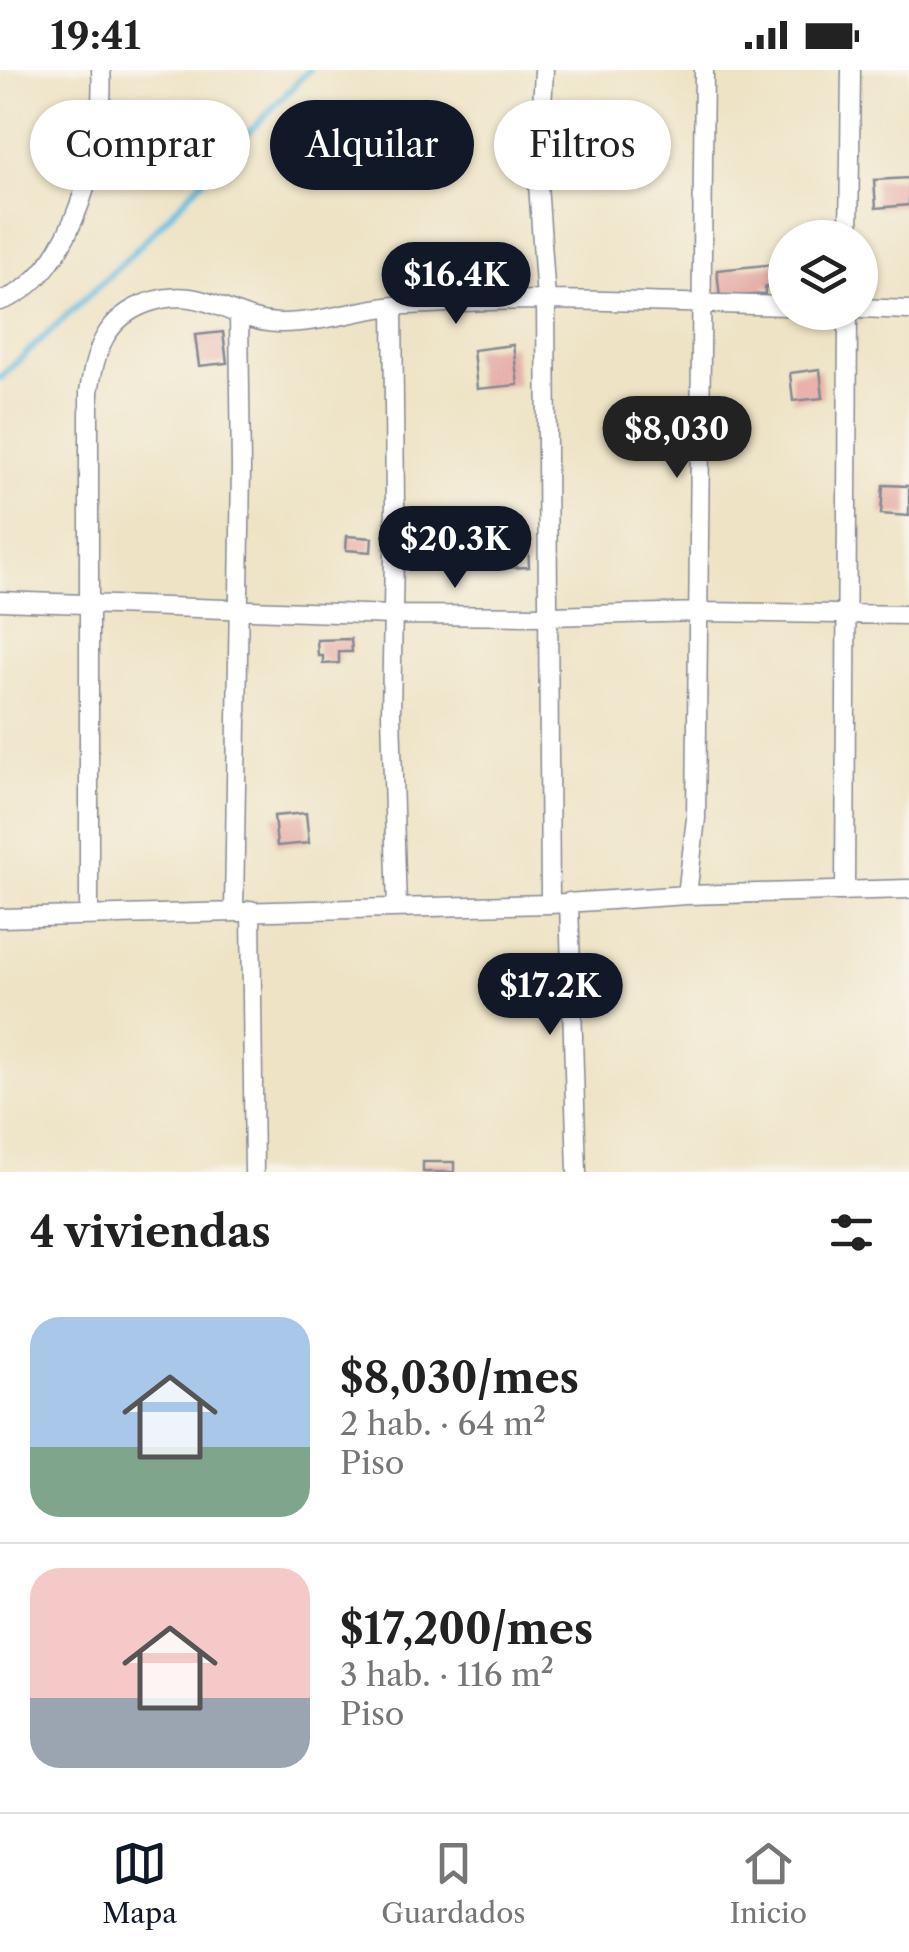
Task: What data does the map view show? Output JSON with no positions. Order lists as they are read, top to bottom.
{
  "page": {
    "status": "19:41",
    "chip": ["Comprar", "Alquilar", "Filtros"],
    "price": [
      "$16.4K",
      "$8,030",
      "$20.3K",
      "$17.2K"
    ],
    "heading": "4 viviendas",
    "list": [
      {
        "name": "$8,030/mes",
        "note": "2 hab. · 64 m² · Piso"
      },
      {
        "name": "$17,200/mes",
        "note": "3 hab. · 116 m² · Piso"
      }
    ],
    "tabs": ["Mapa", "Guardados", "Inicio"]
  }
}
